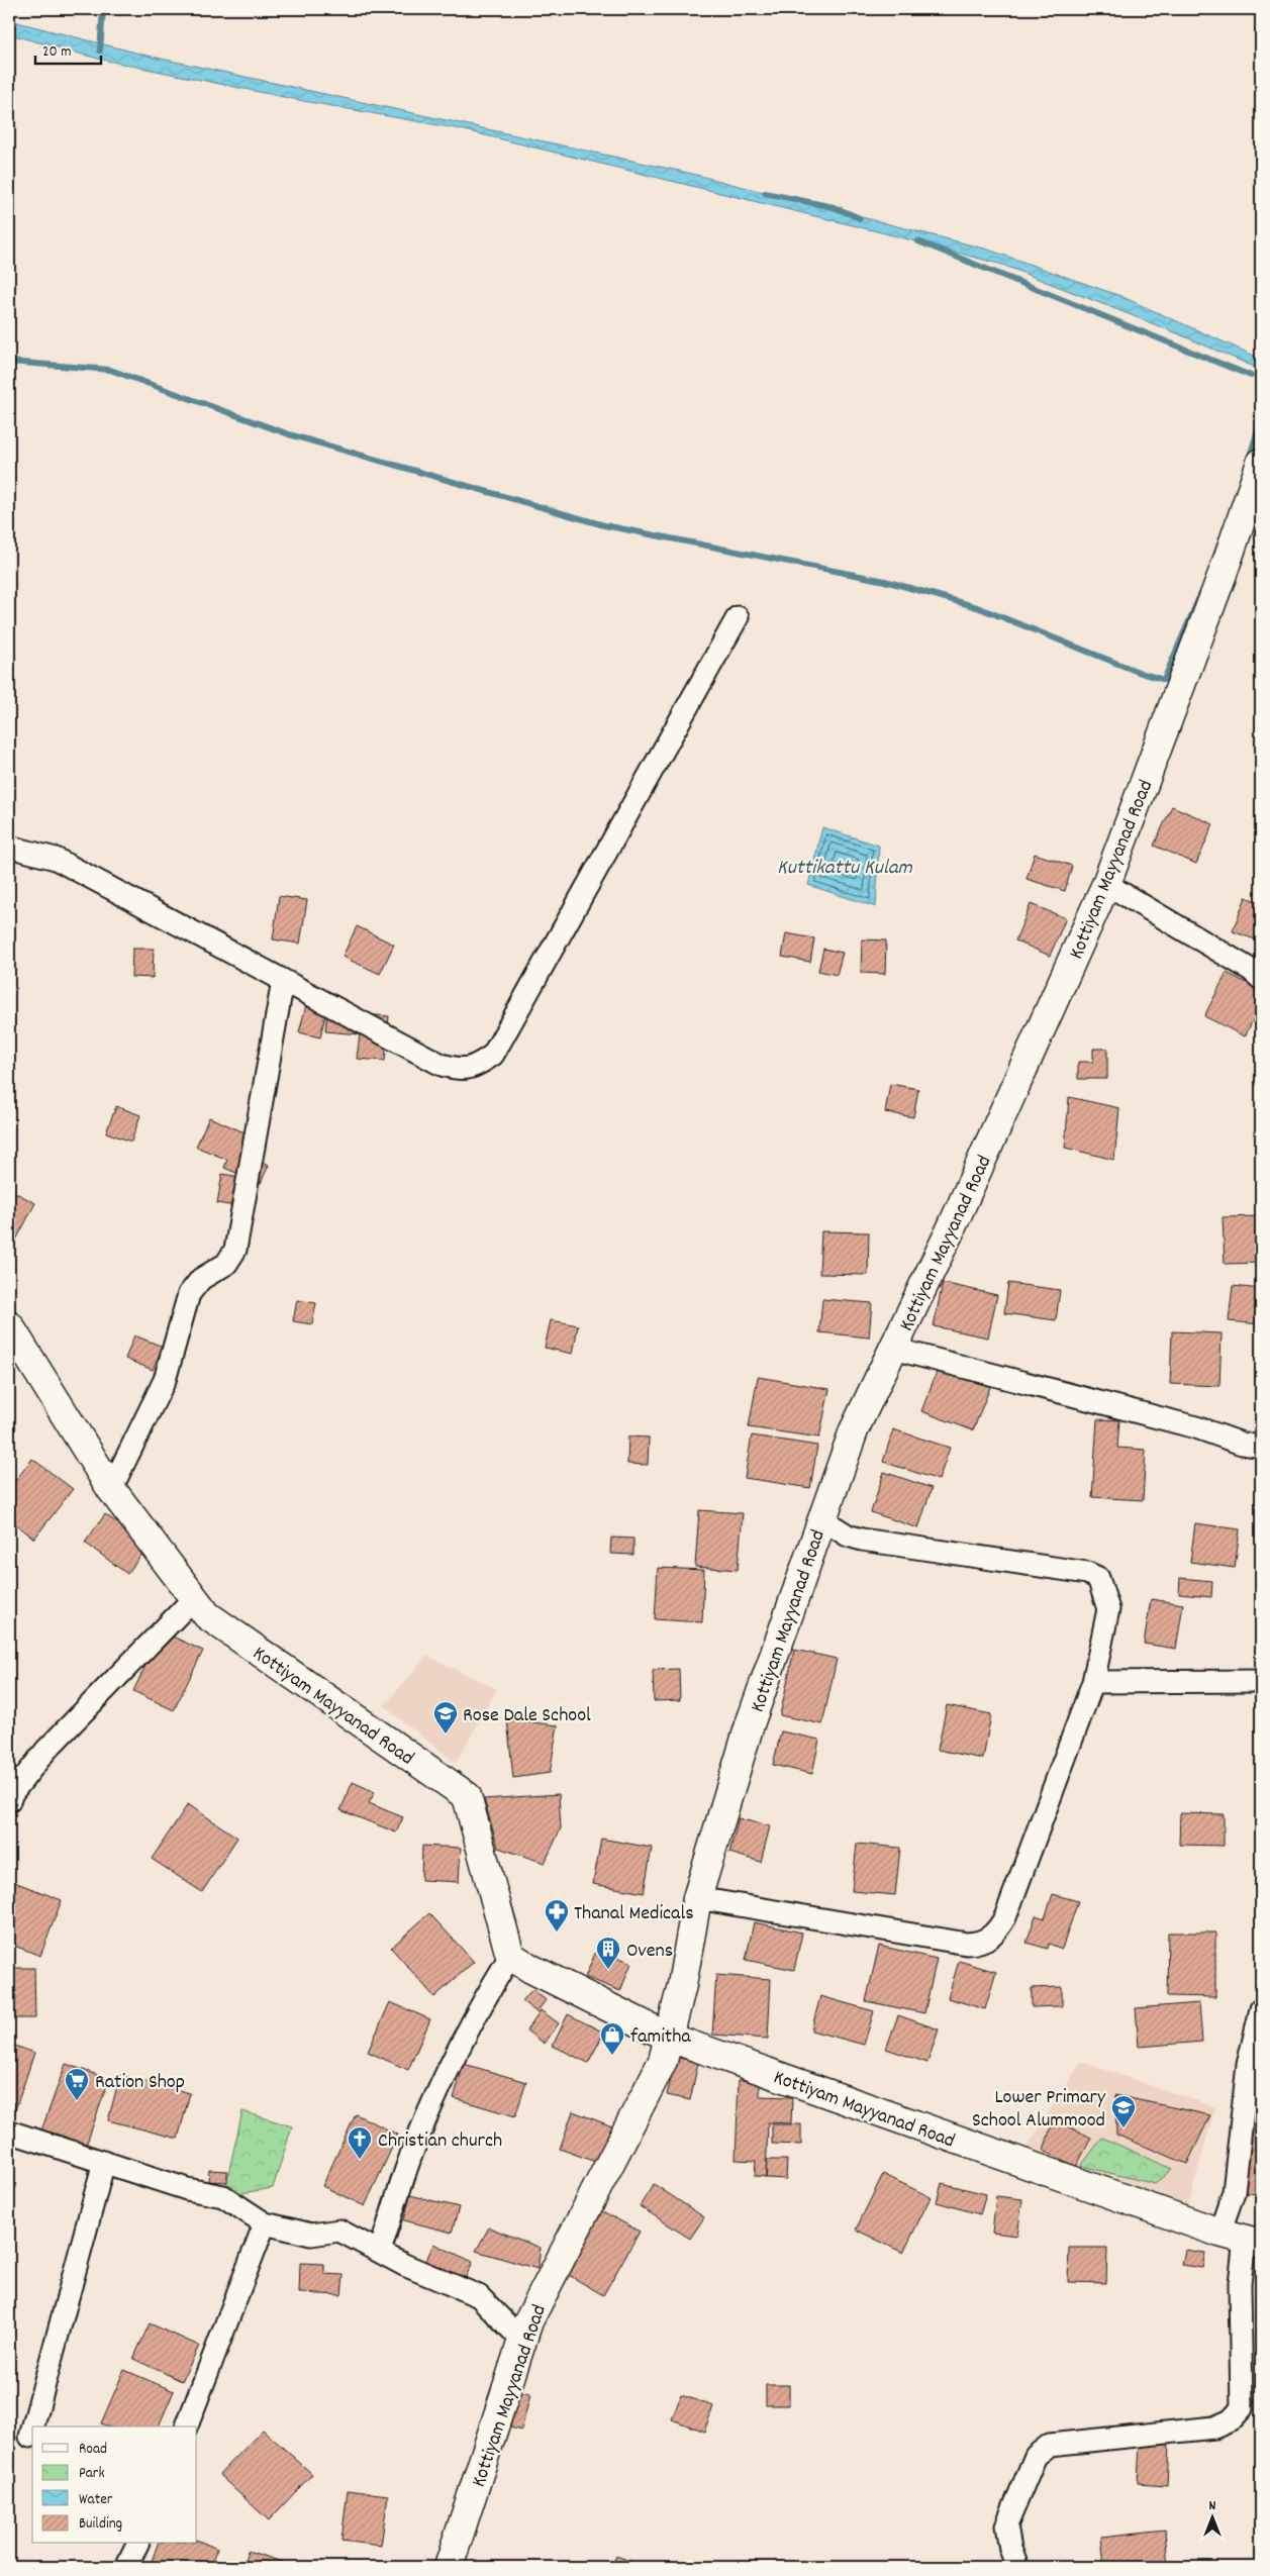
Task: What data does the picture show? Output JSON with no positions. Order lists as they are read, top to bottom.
{
  "streets": {
    "street": ["Kottiyam Mayyanad Road"]
  },
  "water": ["Kuttikattu Kulam"],
  "places": {
    "school or university": ["Rose Dale School", "Lower Primary School Alummood"],
    "pharmacy": ["Thanal Medicals"],
    "building": ["Ovens"],
    "shop": ["famitha"],
    "supermarket": ["Ration Shop"],
    "church": ["Christian church"]
  },
  "legend": [
    "Road",
    "Park",
    "Water",
    "Building"
  ],
  "scale_bar": "20 m",
  "north": "top"
}
